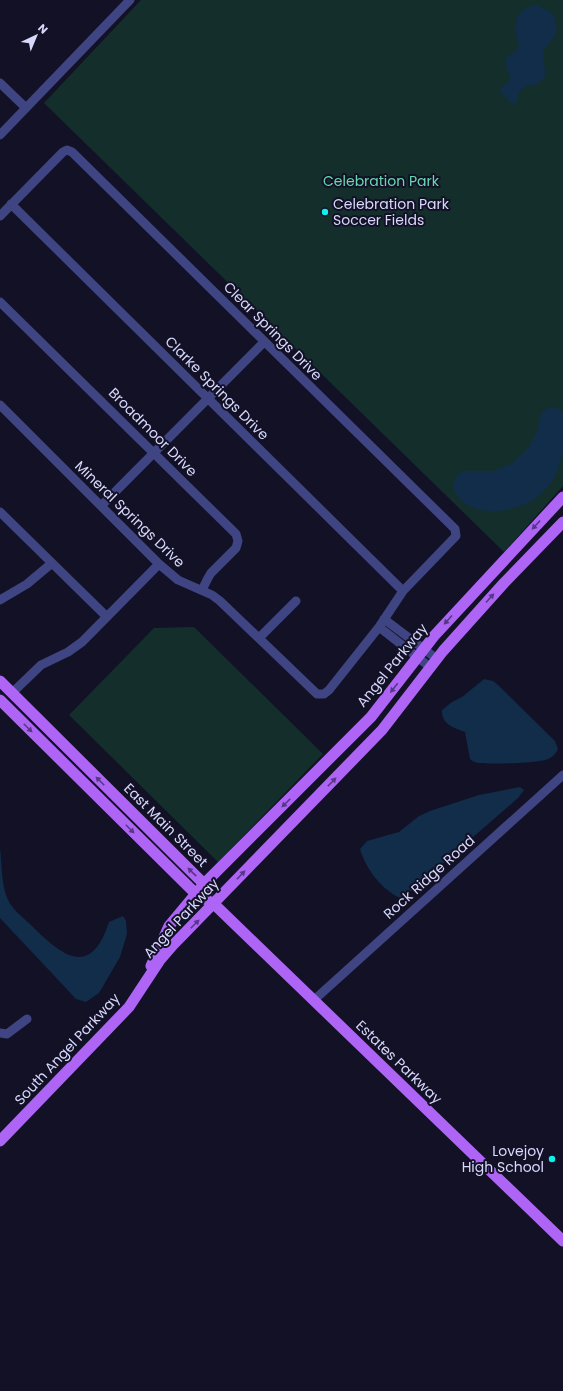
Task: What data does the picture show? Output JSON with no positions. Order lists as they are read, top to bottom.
{
  "streets": {
    "main road": [
      "Angel Parkway",
      "East Main Street",
      "South Angel Parkway",
      "Estates Parkway"
    ],
    "street": [
      "Clear Springs Drive",
      "Clarke Springs Drive",
      "Broadmoor Drive",
      "Mineral Springs Drive",
      "Rock Ridge Road"
    ]
  },
  "crossings": [
    ["Clear Springs Drive", "Clarke Springs Drive"],
    ["Broadmoor Drive", "Mineral Springs Drive"],
    ["Angel Parkway", "East Main Street"],
    ["Angel Parkway", "South Angel Parkway"],
    ["Angel Parkway", "Estates Parkway"],
    ["East Main Street", "Estates Parkway"],
    ["Rock Ridge Road", "Estates Parkway"]
  ],
  "parks": ["Celebration Park"],
  "places": ["Celebration Park Soccer Fields", "Lovejoy High School"],
  "north": "top right"
}
